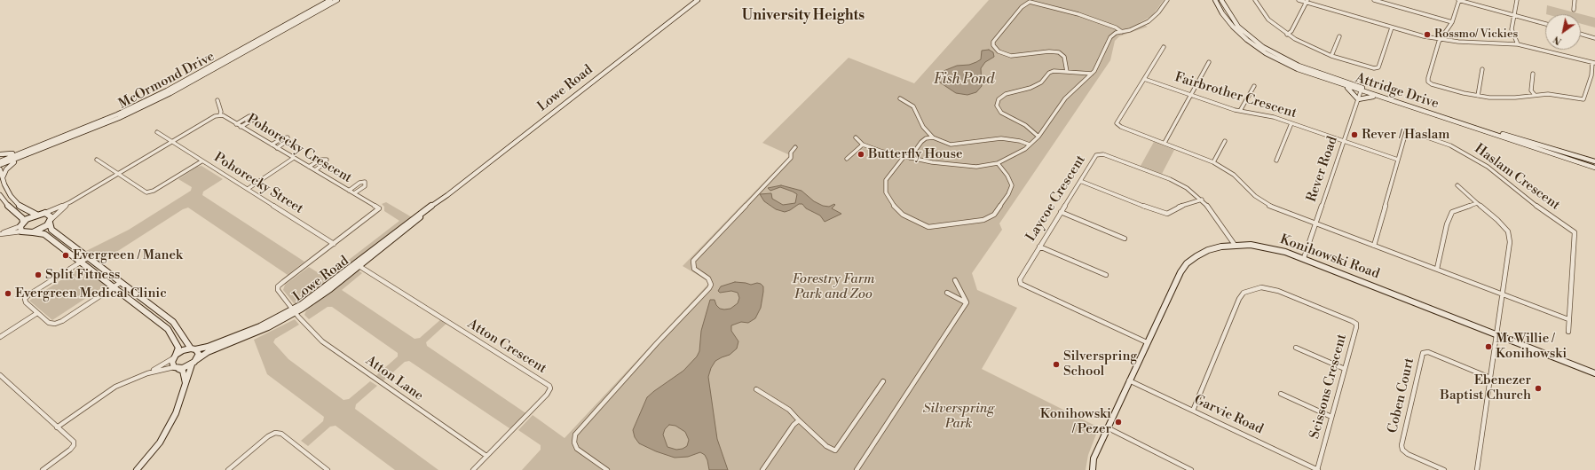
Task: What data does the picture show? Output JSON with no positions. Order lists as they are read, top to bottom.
{
  "streets": {
    "street": [
      "McOrmond Drive",
      "Lowe Road",
      "Attridge Drive",
      "Fairbrother Crescent",
      "Pohorecky Crescent",
      "Rever Road",
      "Haslam Crescent",
      "Pohorecky Street",
      "Laycoe Crescent",
      "Konihowski Road",
      "Atton Crescent",
      "Atton Lane",
      "Scissons Crescent",
      "Coben Court",
      "Garvie Road"
    ]
  },
  "crossings": [
    ["Lowe Road", "Pohorecky Crescent"],
    ["Lowe Road", "Atton Crescent"],
    ["Lowe Road", "Atton Lane"],
    ["Attridge Drive", "Rever Road"],
    ["Fairbrother Crescent", "Rever Road"],
    ["Fairbrother Crescent", "Haslam Crescent"],
    ["Pohorecky Crescent", "Pohorecky Street"],
    ["Pohorecky Crescent", "Atton Lane"],
    ["Rever Road", "Konihowski Road"],
    ["Laycoe Crescent", "Konihowski Road"],
    ["Konihowski Road", "Garvie Road"],
    ["Atton Crescent", "Atton Lane"],
    ["Scissons Crescent", "Garvie Road"]
  ],
  "districts": ["University Heights"],
  "water": ["Fish Pond"],
  "parks": ["Forestry Farm Park and Zoo", "Silverspring Park"],
  "places": [
    "Rossmo/ Vickies",
    "Rever / Haslam",
    "Butterfly House",
    "Evergreen / Manek",
    "Split Fitness",
    "Evergreen Medical Clinic",
    "McWillie / Konihowski",
    "Silverspring School",
    "Ebenezer Baptist Church",
    "Konihowski / Pezer"
  ],
  "north": "bottom left"
}
